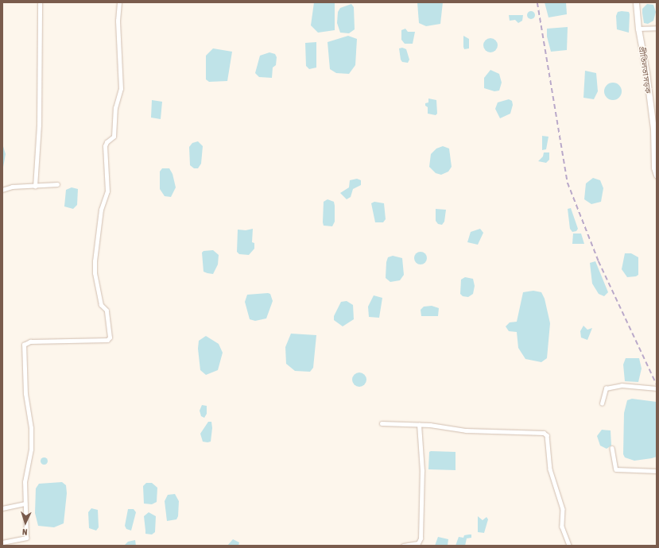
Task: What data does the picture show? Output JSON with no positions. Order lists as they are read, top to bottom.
{
  "streets": {
    "main road": ["প্রীতিলতা সড়ক"]
  },
  "north": "bottom"
}
